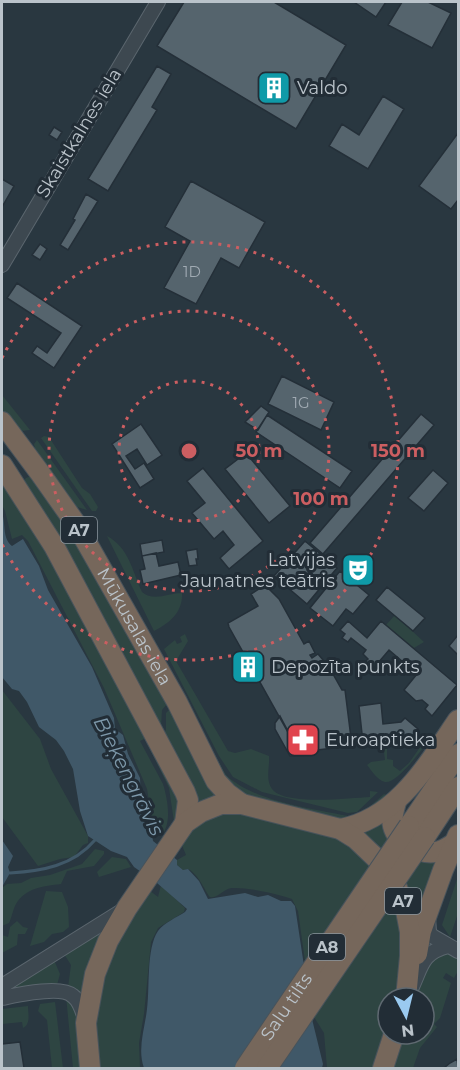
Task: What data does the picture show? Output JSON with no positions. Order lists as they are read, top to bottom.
{
  "streets": {
    "highway": [
      "A7",
      "Mūkusalas iela",
      "A8",
      "Salu tilts"
    ],
    "street": ["Skaistkalnes iela"]
  },
  "crossings": [
    ["A8", "Salu tilts"]
  ],
  "water": ["Bieķengrāvis"],
  "places": {
    "building": ["Valdo", "Depozīta punkts"],
    "theatre": ["Latvijas Jaunatnes teātris"],
    "pharmacy": ["Euroaptieka"]
  },
  "house_numbers": ["1D", "1G"],
  "north": "bottom",
  "rings": ["50 m", "150 m", "100 m"]
}
